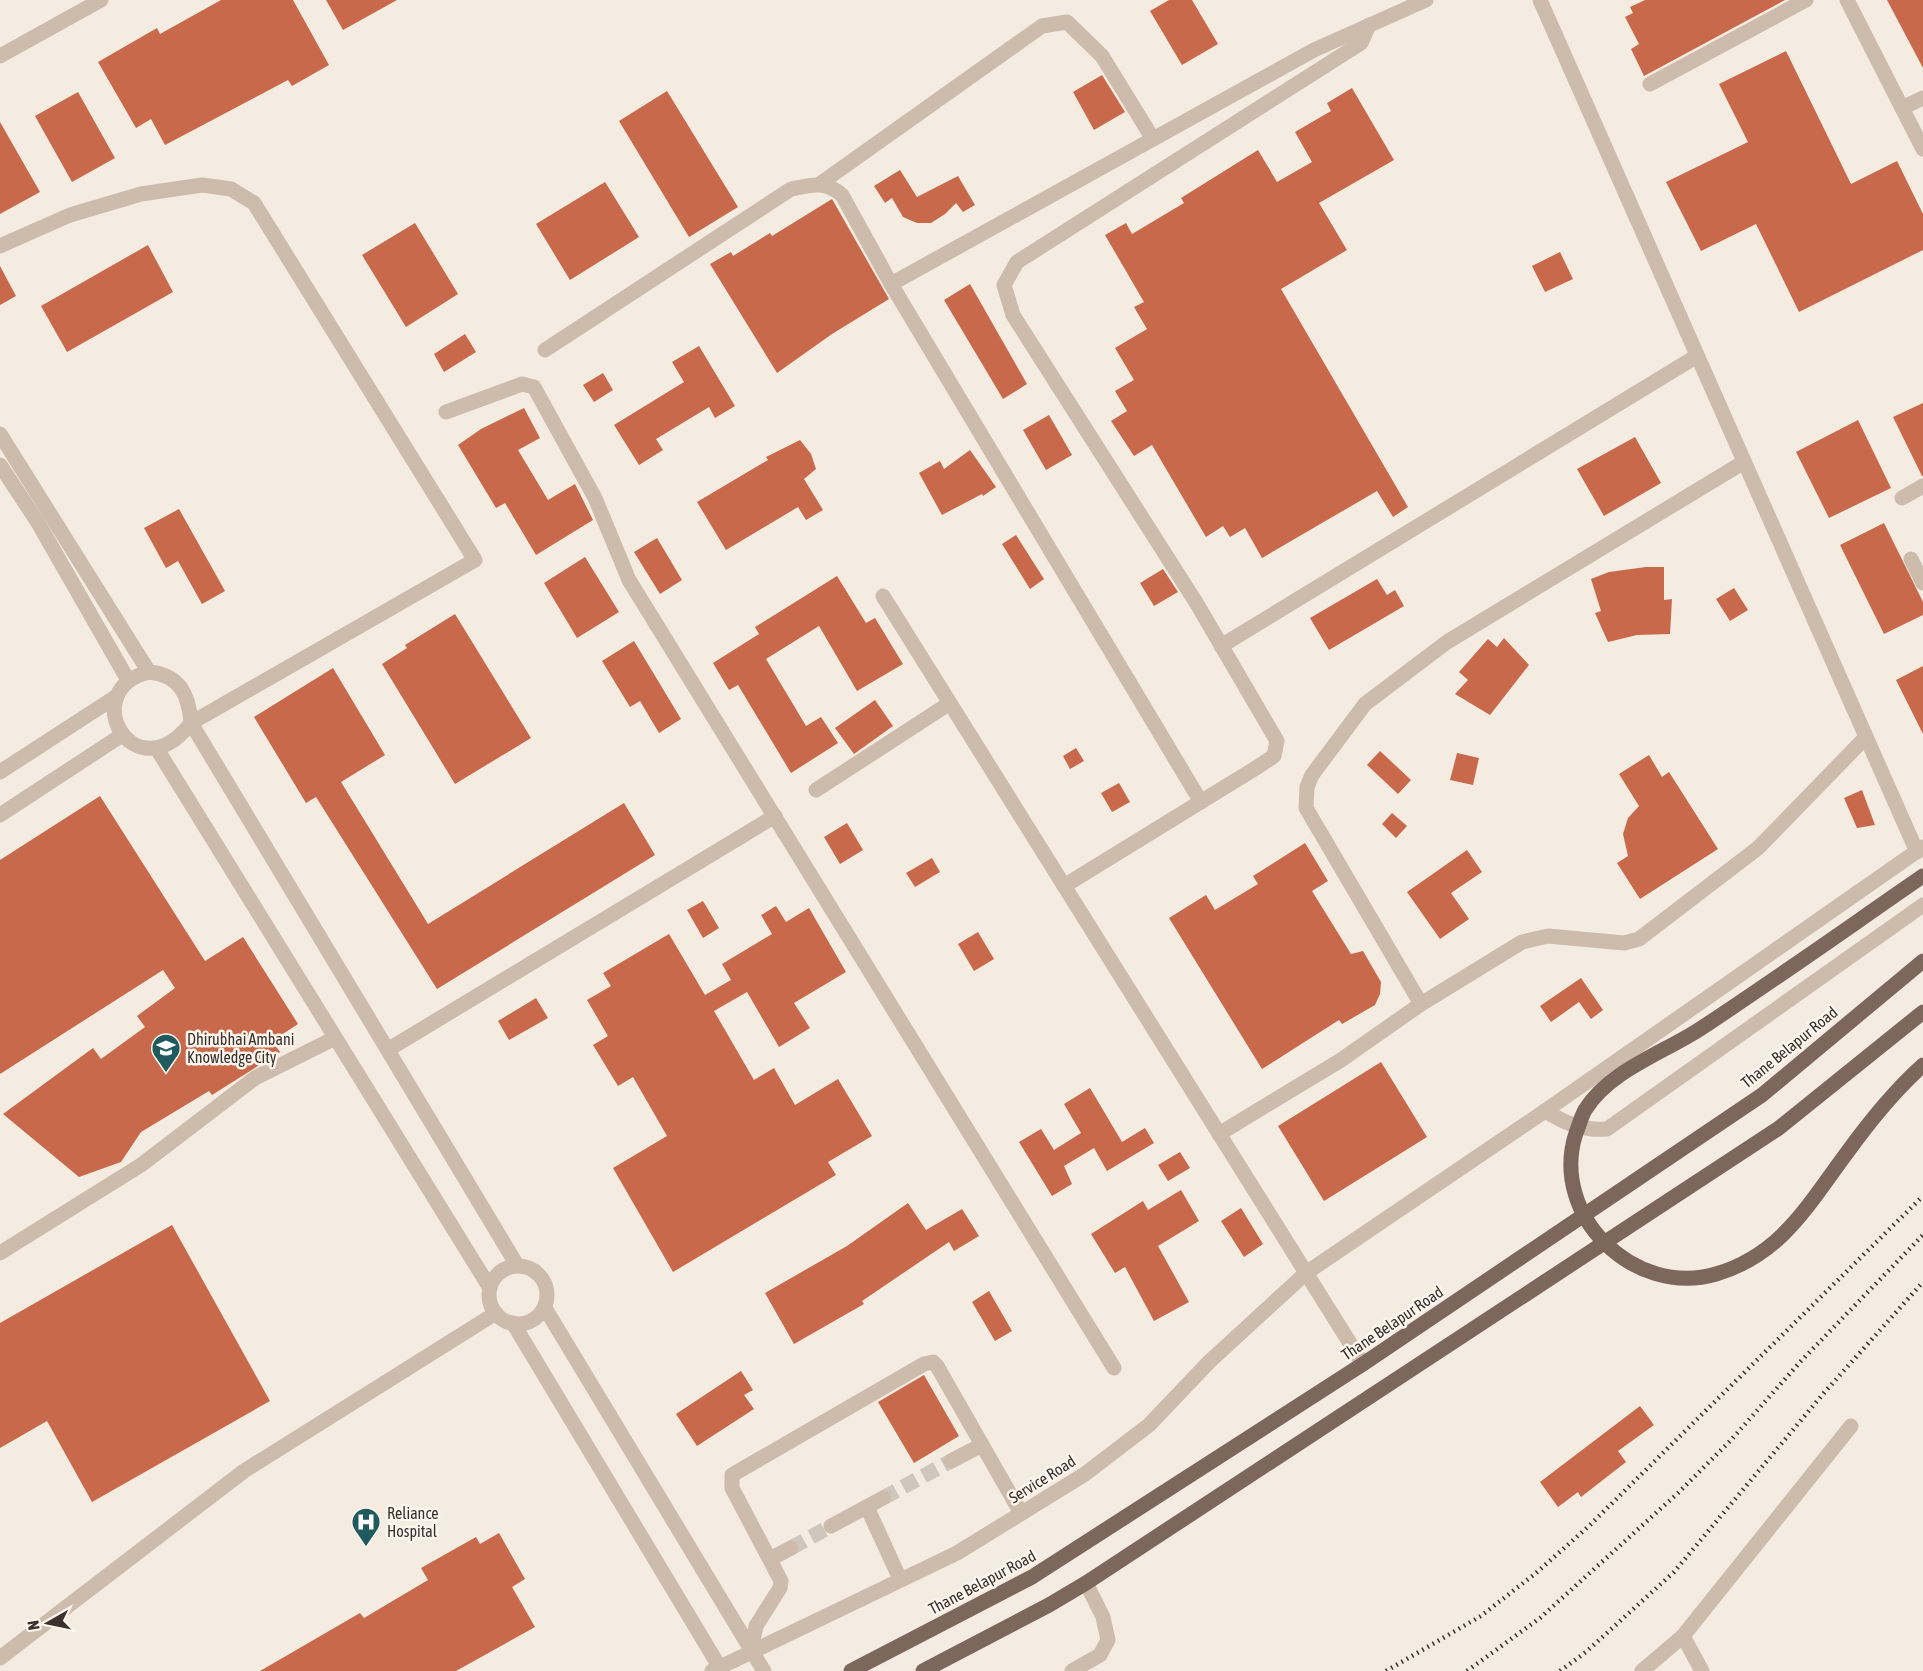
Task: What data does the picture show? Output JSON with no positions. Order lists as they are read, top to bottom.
{
  "streets": {
    "main road": ["Thane Belapur Road"],
    "street": ["Service Road"]
  },
  "places": {
    "school or university": ["Dhirubhai Ambani Knowledge City"],
    "hospital": ["Reliance Hospital"]
  },
  "north": "left"
}
